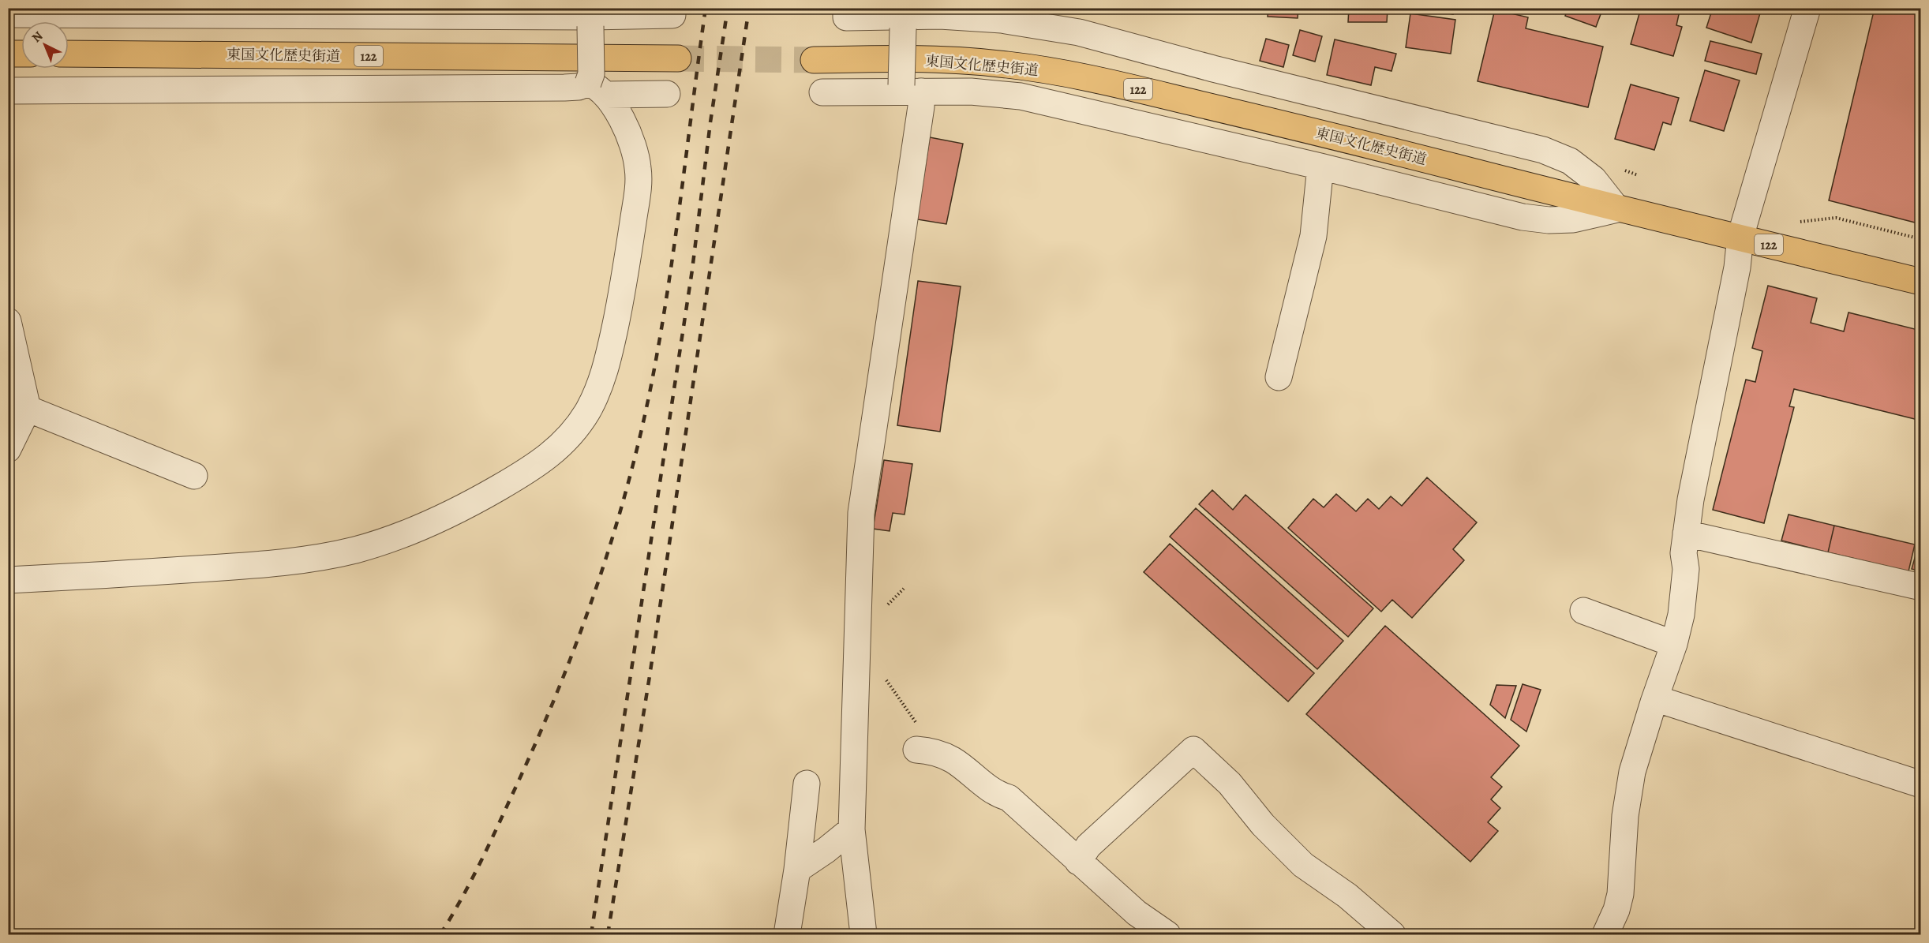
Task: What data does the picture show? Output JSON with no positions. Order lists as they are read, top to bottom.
{
  "streets": {
    "highway": ["東国文化歴史街道", "122"]
  },
  "north": "top left"
}
